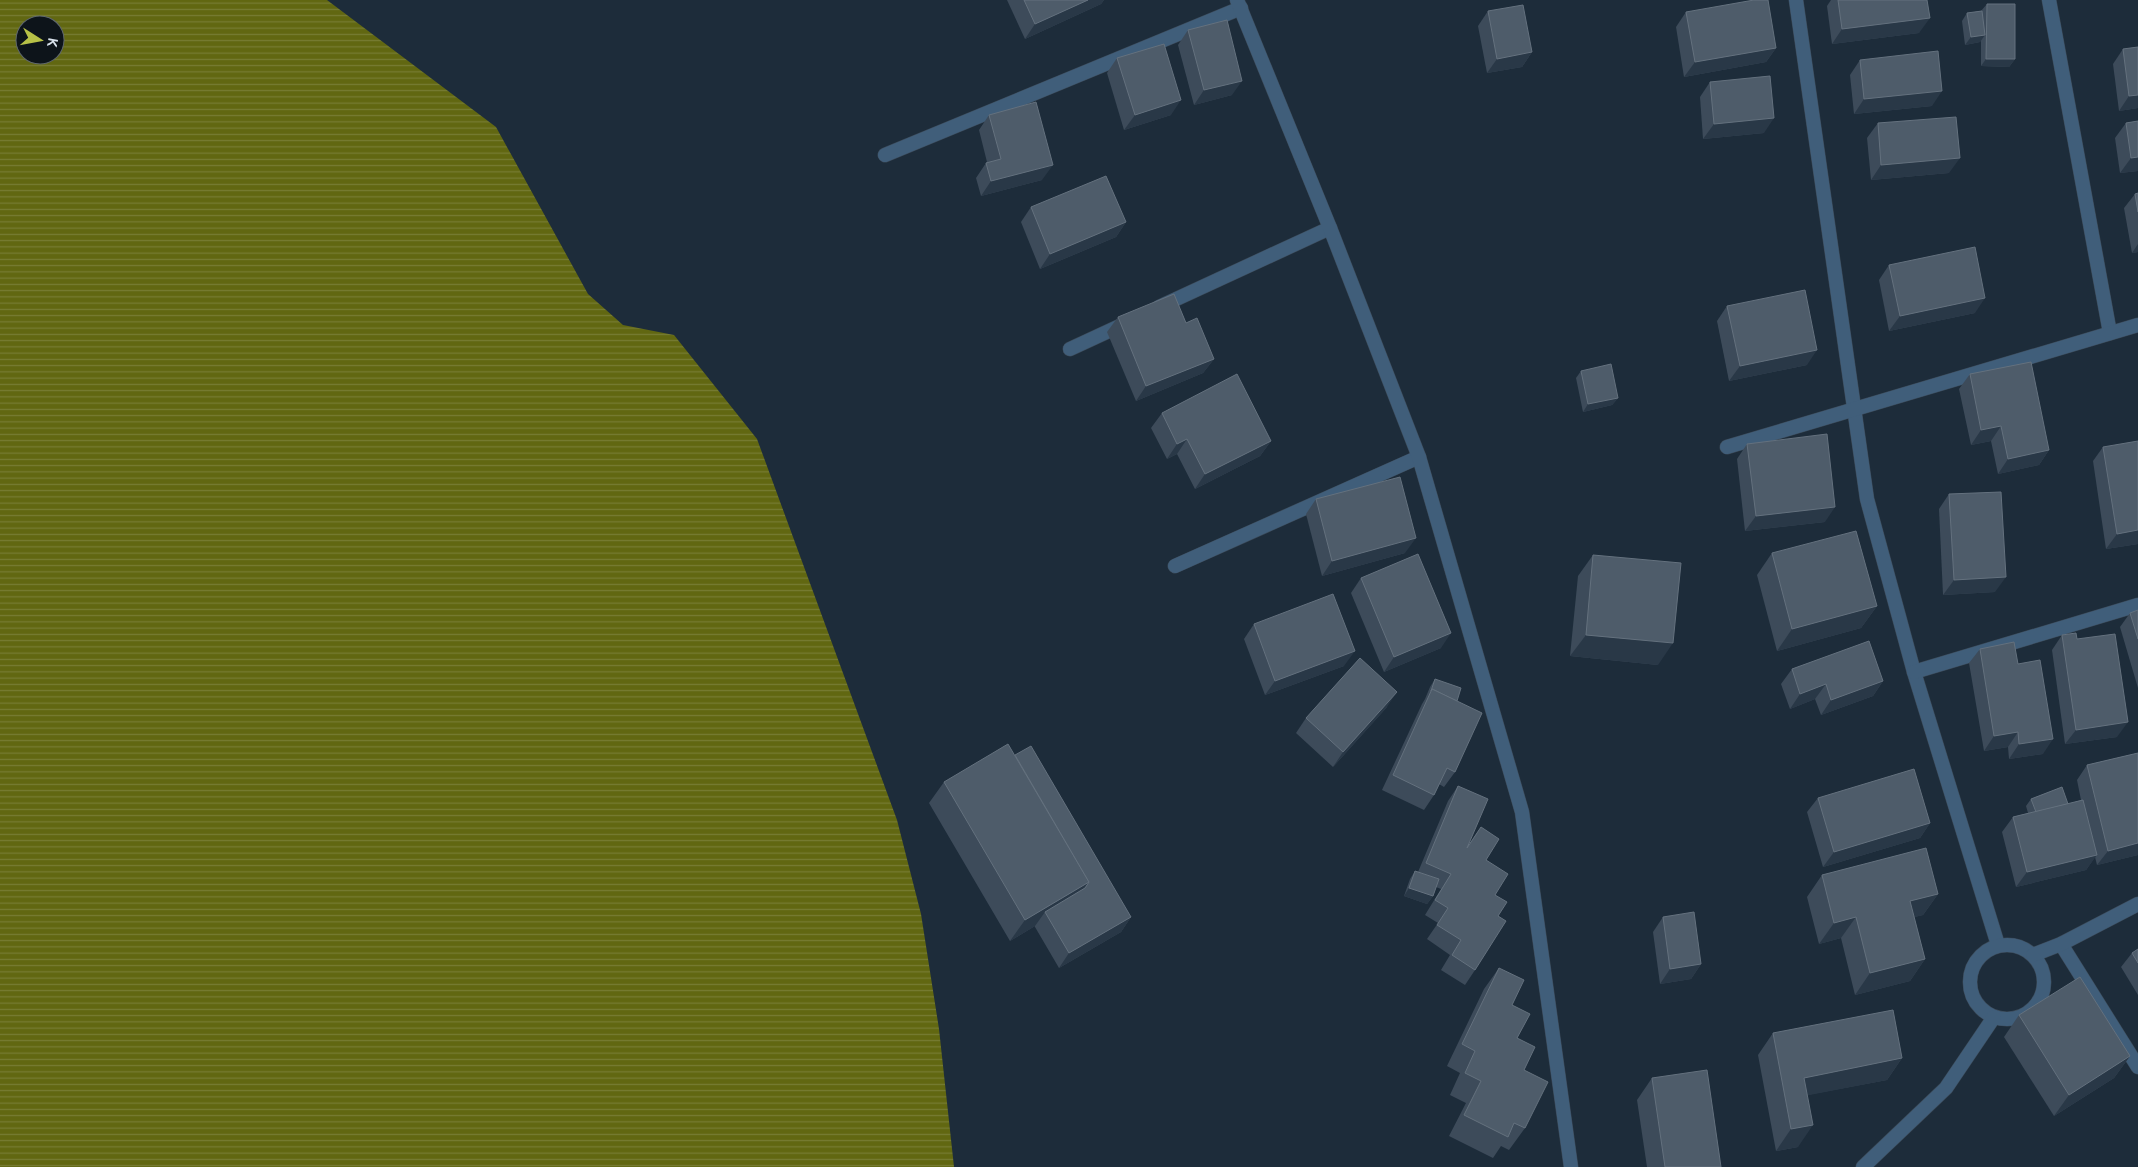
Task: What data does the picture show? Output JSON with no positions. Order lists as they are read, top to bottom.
{
  "north": "right"
}
